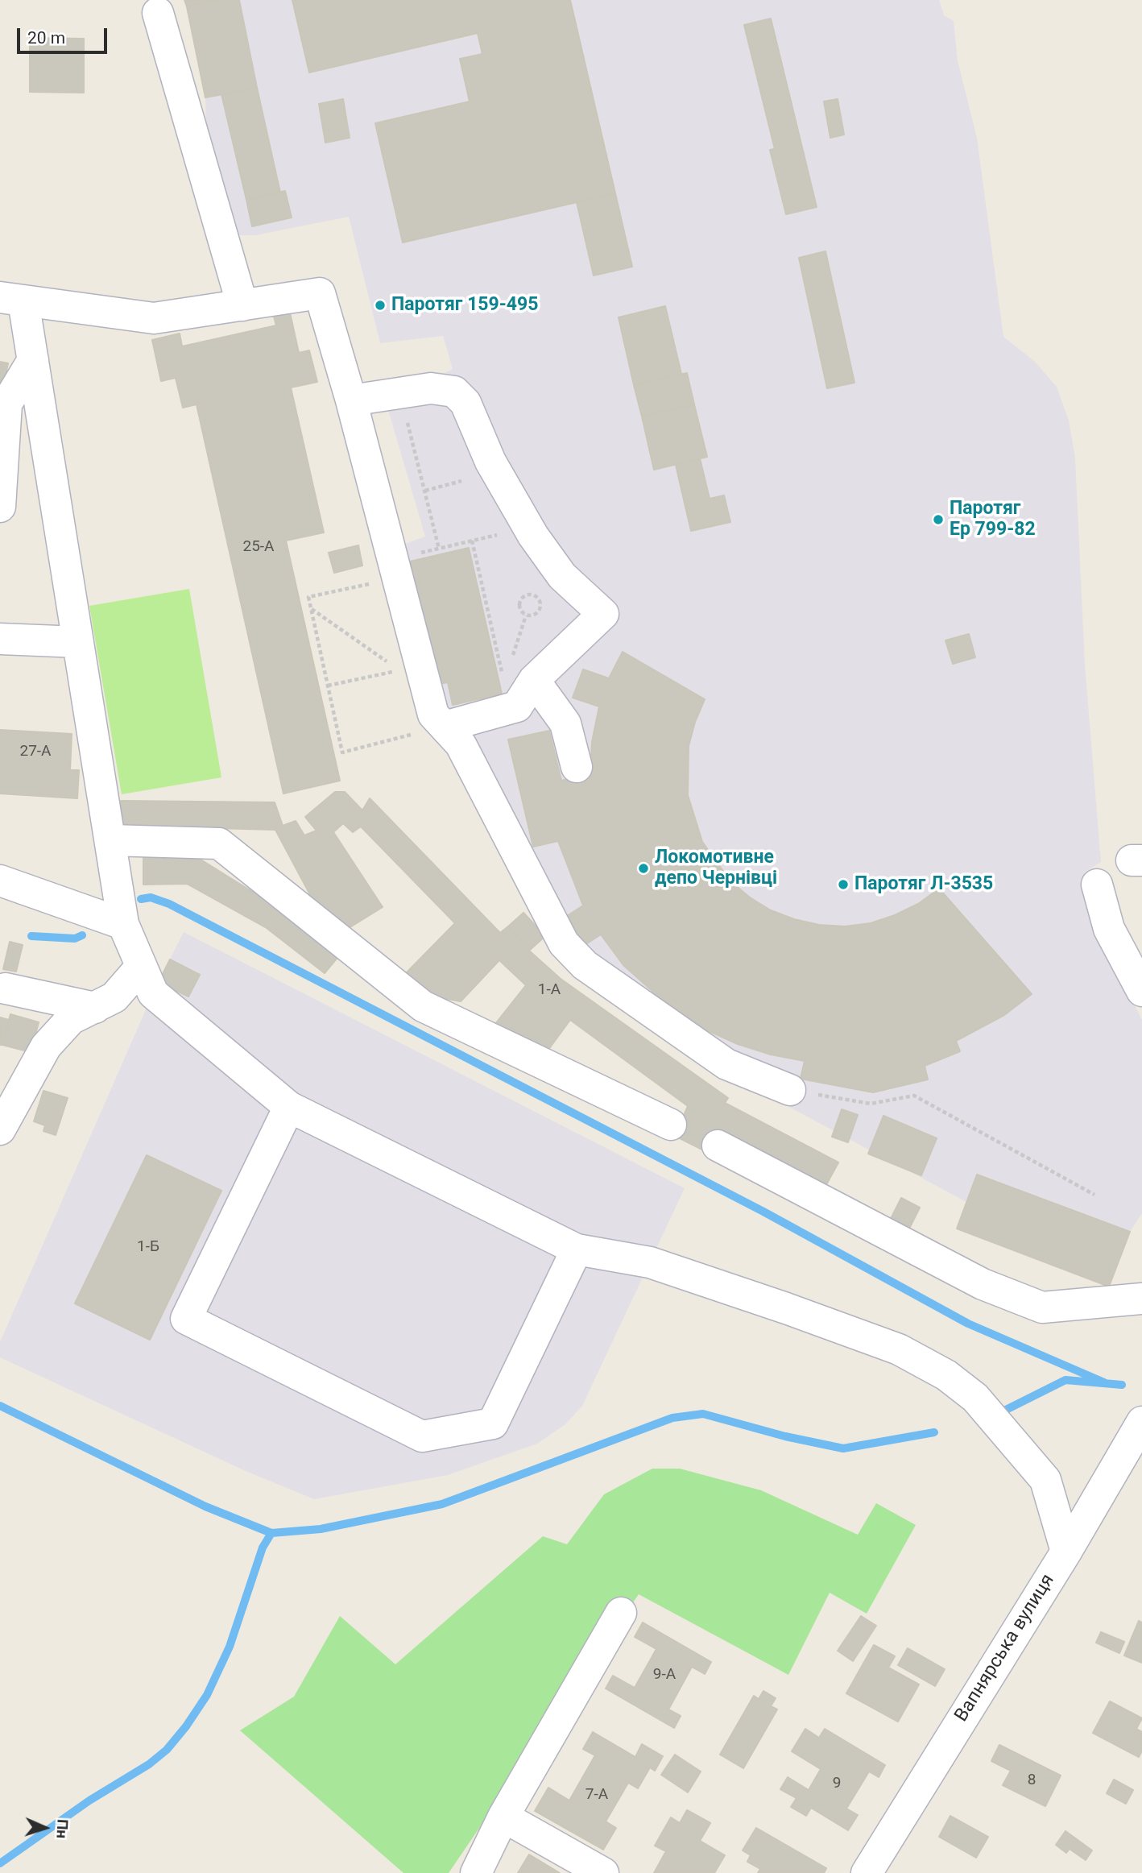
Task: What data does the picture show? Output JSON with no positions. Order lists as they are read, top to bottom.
{
  "streets": {
    "street": ["Вапнярська вулиця"]
  },
  "places": [
    "Паротяг 159-495",
    "Паротяг Ер 799-82",
    "Локомотивне депо Чернівці",
    "Паротяг Л-3535"
  ],
  "house_numbers": [
    "25-А",
    "27-А",
    "1-А",
    "1-Б",
    "9-А",
    "8",
    "9",
    "7-А"
  ],
  "scale_bar": "20 m",
  "north": "right"
}
